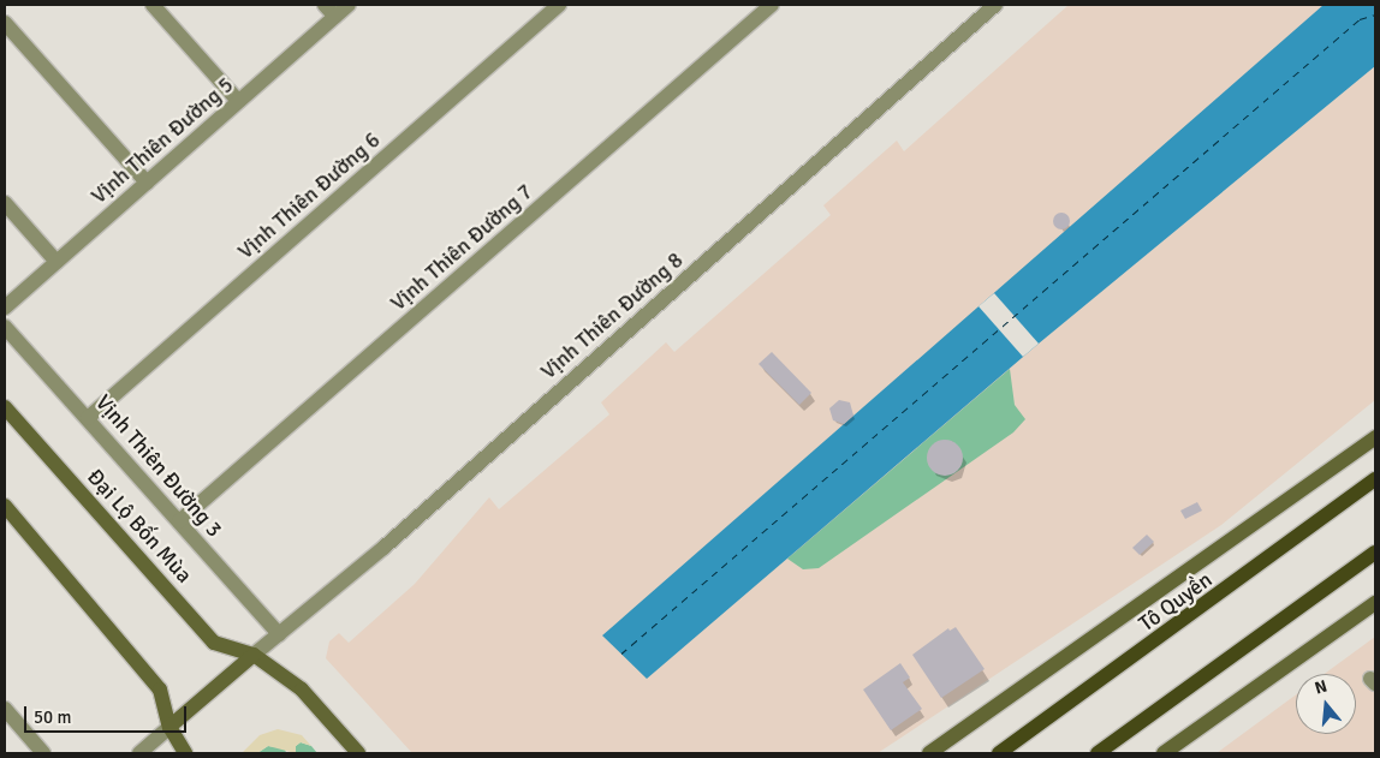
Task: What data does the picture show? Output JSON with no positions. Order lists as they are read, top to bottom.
{
  "streets": {
    "main road": ["Đại Lộ Bốn Mùa", "Tô Quyền"],
    "street": [
      "Vịnh Thiên Đường 5",
      "Vịnh Thiên Đường 6",
      "Vịnh Thiên Đường 7",
      "Vịnh Thiên Đường 8",
      "Vịnh Thiên Đường 3"
    ]
  },
  "crossings": [
    ["Vịnh Thiên Đường 6", "Vịnh Thiên Đường 3"],
    ["Vịnh Thiên Đường 7", "Vịnh Thiên Đường 3"],
    ["Vịnh Thiên Đường 8", "Vịnh Thiên Đường 3"],
    ["Vịnh Thiên Đường 8", "Đại Lộ Bốn Mùa"]
  ],
  "scale_bar": "50 m",
  "north": "top"
}
